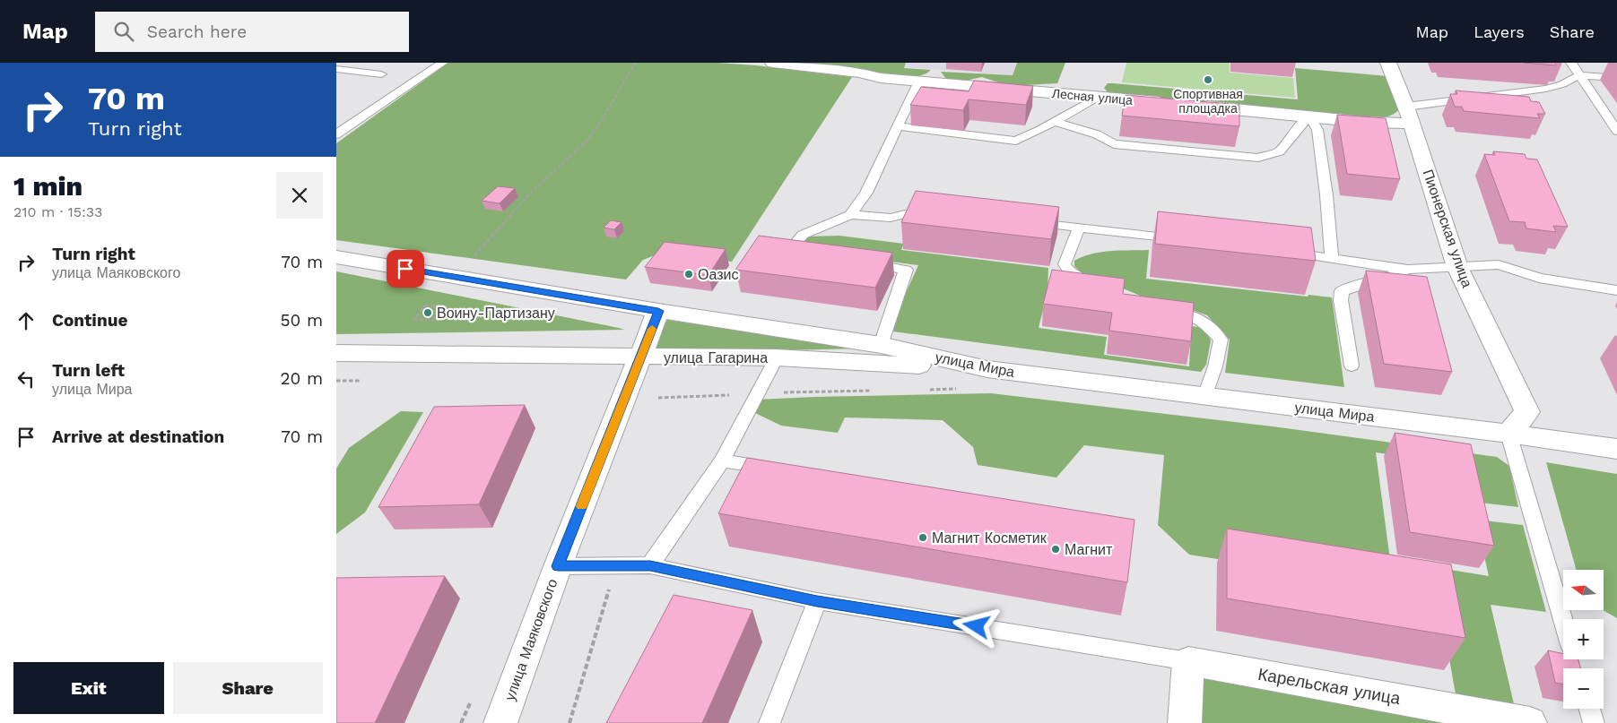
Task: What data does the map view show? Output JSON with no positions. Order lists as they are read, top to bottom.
{
  "streets": {
    "street": [
      "Лесная улица",
      "Пионерская улица",
      "улица Гагарина",
      "улица Мира",
      "улица Маяковского",
      "Карельская улица"
    ]
  },
  "crossings": [
    ["Пионерская улица", "улица Мира"],
    ["улица Гагарина", "улица Мира"],
    ["улица Гагарина", "улица Маяковского"],
    ["улица Мира", "улица Маяковского"]
  ],
  "places": [
    "Спортивная площадка",
    "Оазис",
    "Воину-Партизану",
    "Магнит Косметик",
    "Магнит"
  ],
  "north": "left",
  "page": {
    "header": "Map",
    "search": "Search here",
    "nav": ["Map", "Layers", "Share"],
    "turn": ["70 m", "Turn right"],
    "heading": ["1 min", "210 m · 15:33"],
    "list": [
      {
        "name": "Turn right",
        "note": "улица Маяковского",
        "value": "70 m"
      },
      {
        "name": "Continue",
        "value": "50 m"
      },
      {
        "name": "Turn left",
        "note": "улица Мира",
        "value": "20 m"
      },
      {
        "name": "Arrive at destination",
        "value": "70 m"
      }
    ],
    "map_buttons": ["+", "−"],
    "buttons": ["Exit", "Share"]
  }
}
